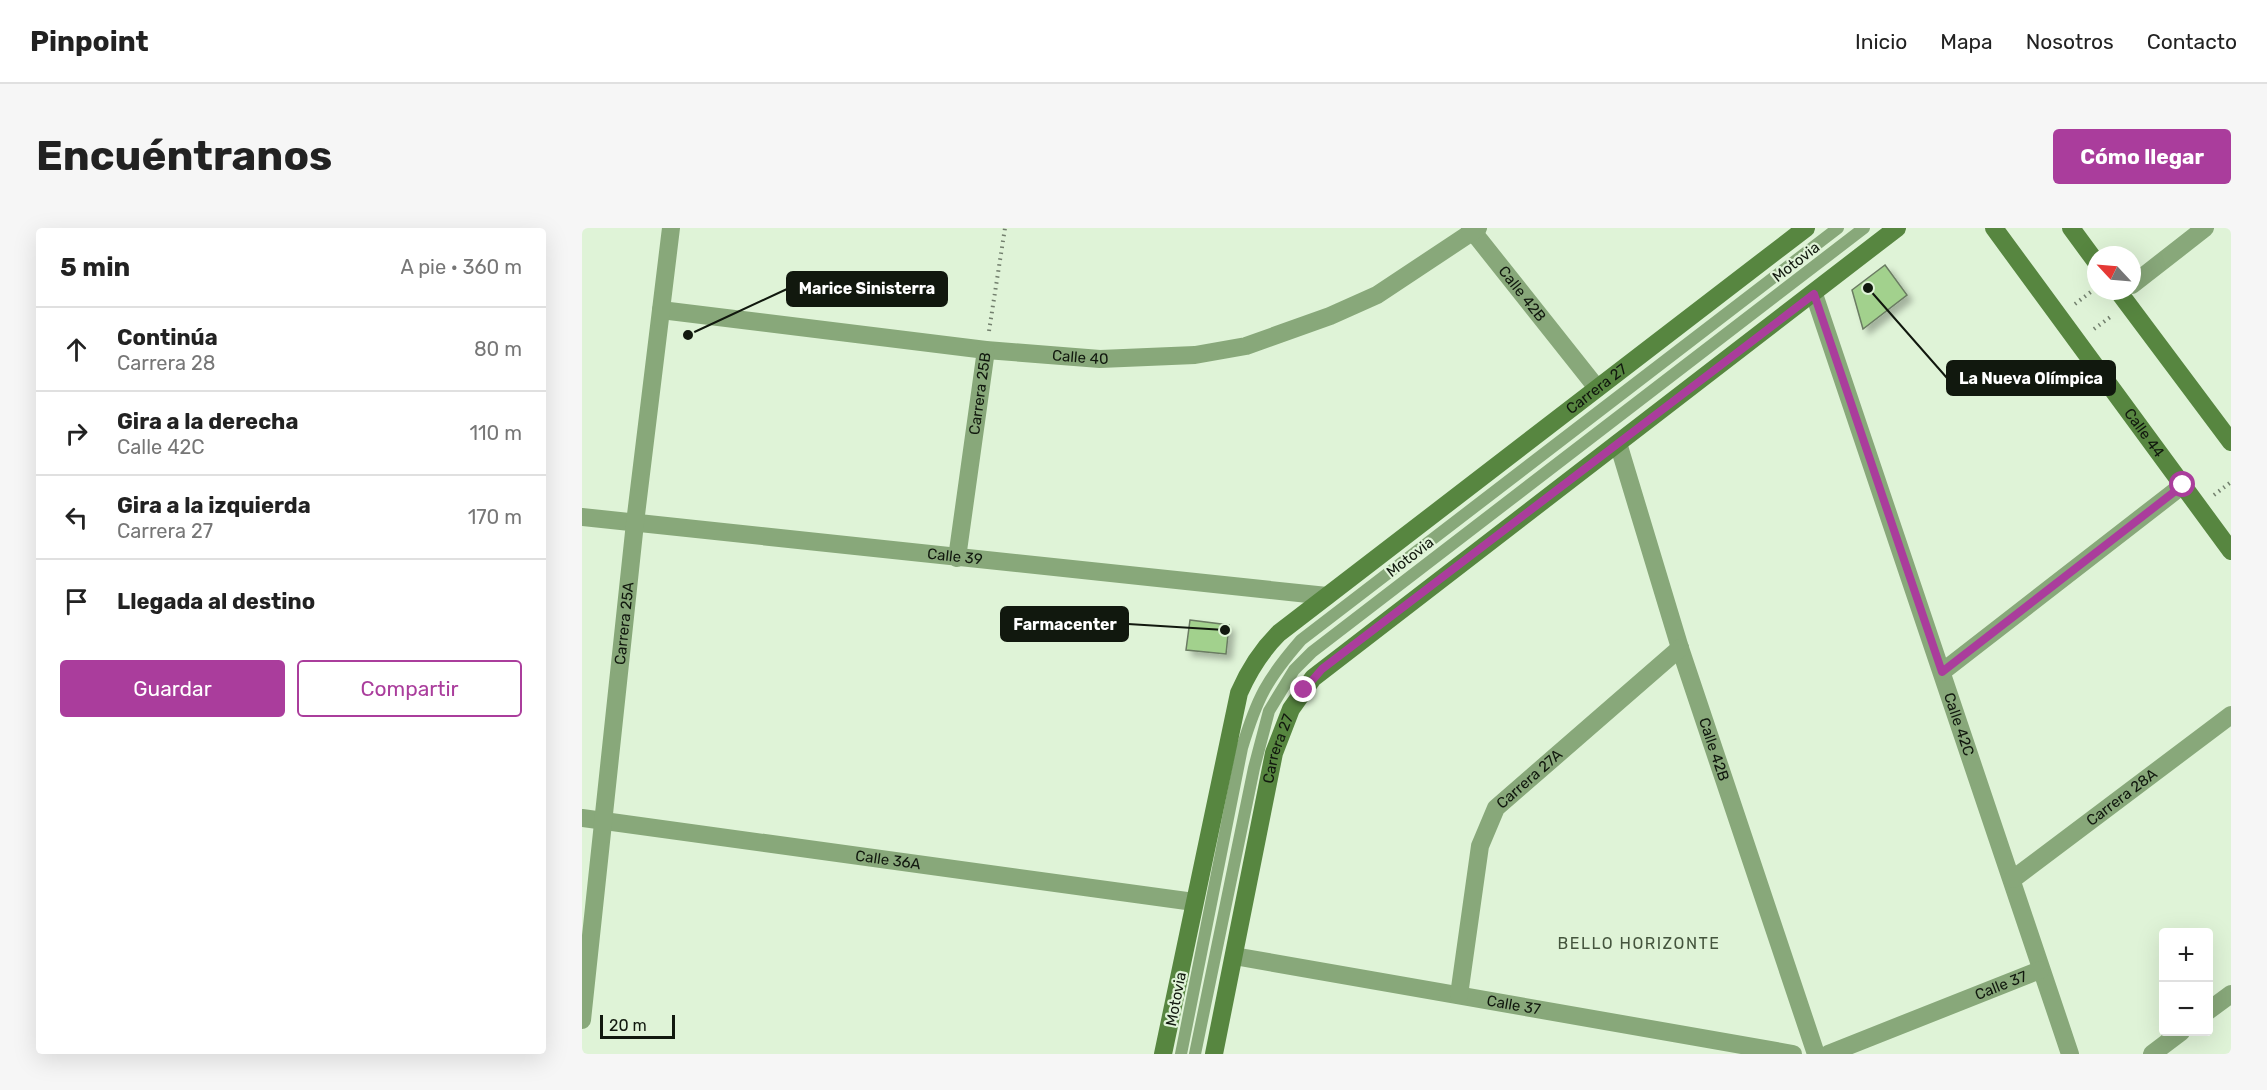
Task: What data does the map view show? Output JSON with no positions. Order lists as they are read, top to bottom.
{
  "streets": {
    "street": [
      "Calle 42B",
      "Calle 40",
      "Carrera 27",
      "Carrera 25B",
      "Calle 44",
      "Calle 39",
      "Carrera 25A",
      "Calle 42C",
      "Carrera 27A",
      "Carrera 28A",
      "Calle 36A",
      "Calle 37"
    ],
    "lane": ["Motovia"]
  },
  "crossings": [
    ["Calle 42B", "Calle 40"],
    ["Calle 42B", "Carrera 27"],
    ["Calle 42B", "Carrera 27A"],
    ["Calle 40", "Carrera 25B"],
    ["Calle 40", "Carrera 25A"],
    ["Carrera 27", "Calle 39"],
    ["Carrera 27", "Calle 42C"],
    ["Carrera 27", "Calle 36A"],
    ["Carrera 27", "Calle 37"],
    ["Carrera 25B", "Calle 39"],
    ["Calle 39", "Carrera 25A"],
    ["Carrera 25A", "Calle 36A"],
    ["Calle 42C", "Carrera 28A"],
    ["Calle 42C", "Calle 37"],
    ["Carrera 27A", "Calle 37"]
  ],
  "districts": ["BELLO HORIZONTE"],
  "places": ["La Nueva Olímpica", "Marice Sinisterra", "Farmacenter"],
  "scale_bar": "20 m",
  "north": "top left",
  "page": {
    "header": "Pinpoint",
    "nav": [
      "Inicio",
      "Mapa",
      "Nosotros",
      "Contacto"
    ],
    "buttons": [
      "Cómo llegar",
      ["Guardar", "Compartir"]
    ],
    "title": "Encuéntranos",
    "heading": ["5 min", "A pie · 360 m"],
    "list": [
      ["Continúa", "Carrera 28", "80 m"],
      ["Gira a la derecha", "Calle 42C", "110 m"],
      ["Gira a la izquierda", "Carrera 27", "170 m"],
      "Llegada al destino"
    ],
    "map_buttons": ["+", "−"],
    "scale": "20 m"
  }
}
